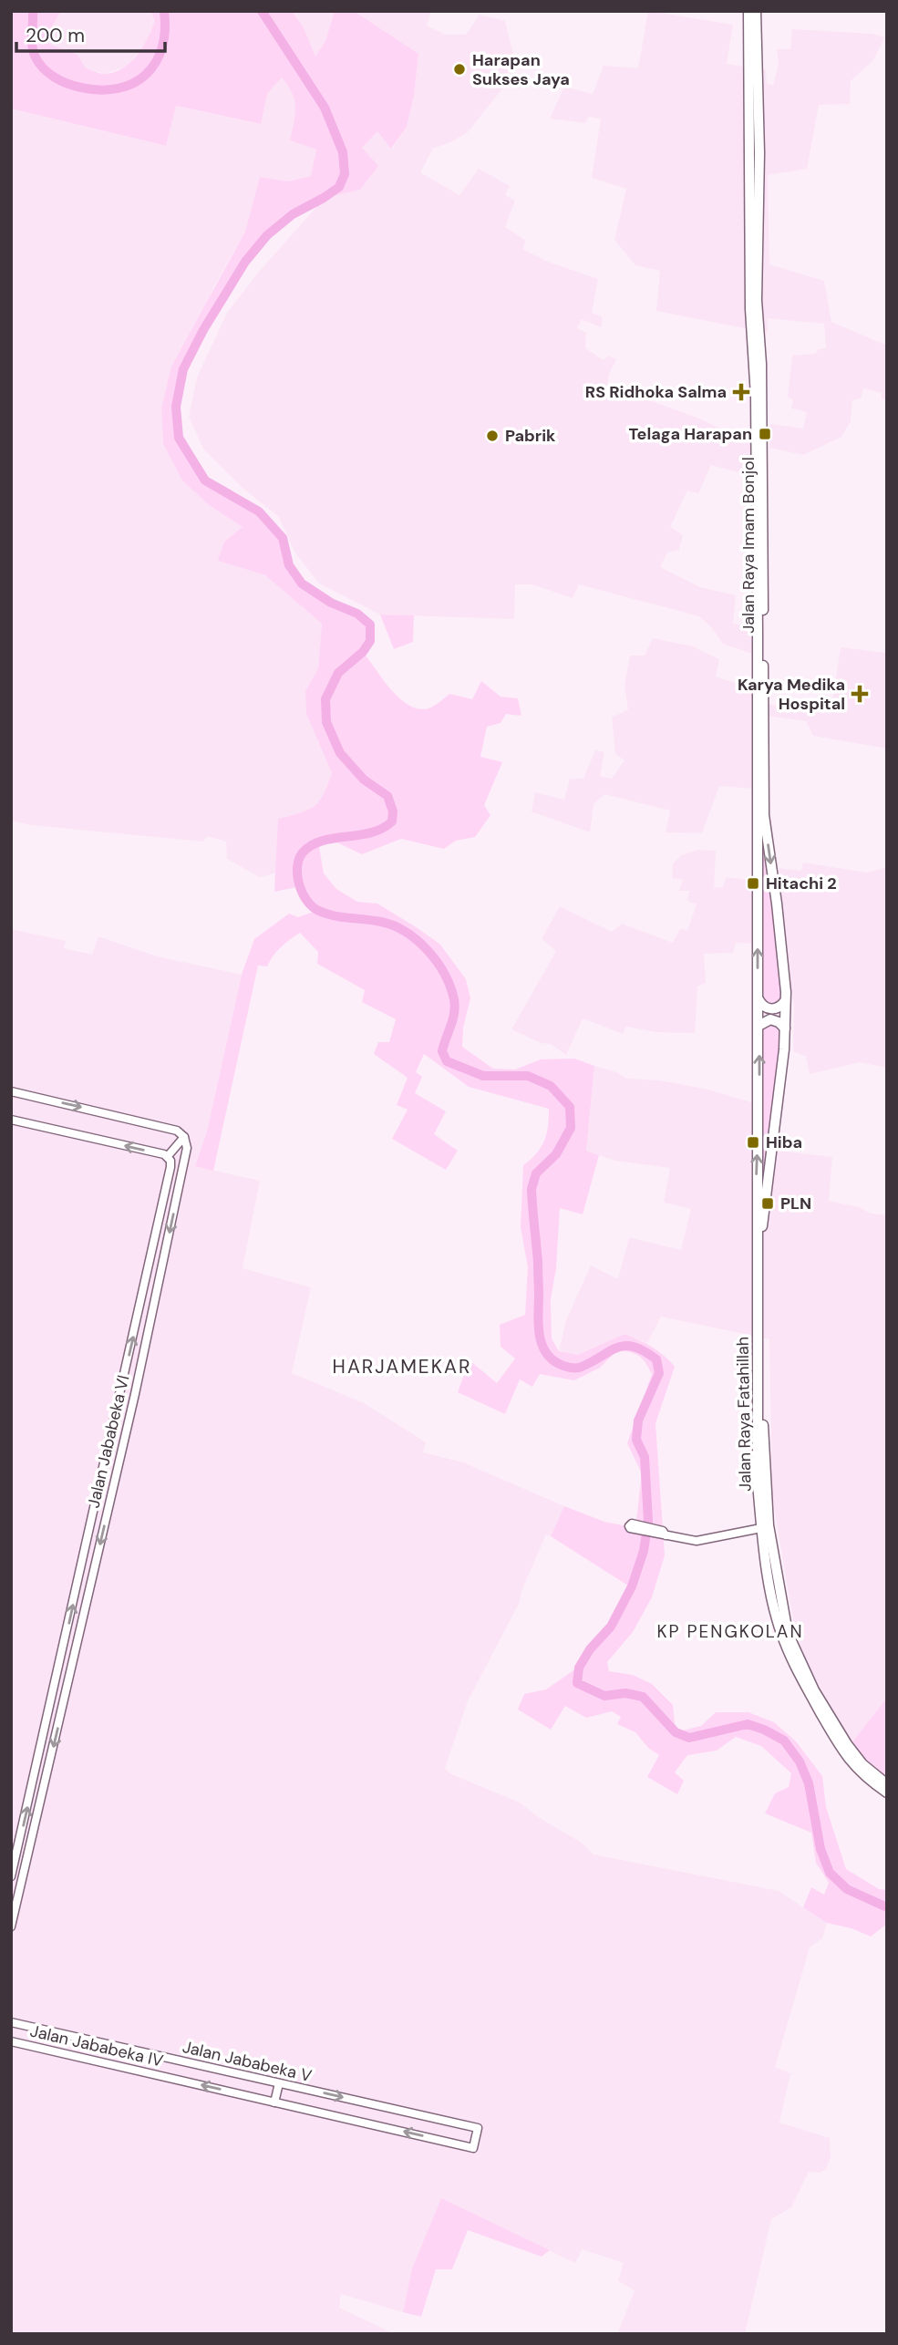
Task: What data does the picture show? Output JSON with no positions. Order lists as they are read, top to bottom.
{
  "streets": {
    "highway": ["Jalan Raya Imam Bonjol", "Jalan Raya Fatahillah"],
    "street": ["Jalan Jababeka VI", "Jalan Jababeka IV", "Jalan Jababeka V"]
  },
  "crossings": [
    ["Jalan Raya Imam Bonjol", "Jalan Raya Fatahillah"],
    ["Jalan Jababeka IV", "Jalan Jababeka V"]
  ],
  "one_way": ["Jalan Jababeka IV", "Jalan Jababeka V"],
  "districts": ["HARJAMEKAR", "KP PENGKOLAN"],
  "places": {
    "other": ["Harapan Sukses Jaya", "Pabrik"],
    "health": ["RS Ridhoka Salma", "Karya Medika Hospital"],
    "transit": [
      "Telaga Harapan",
      "Hitachi 2",
      "Hiba",
      "PLN"
    ]
  },
  "scale_bar": "200 m"
}
